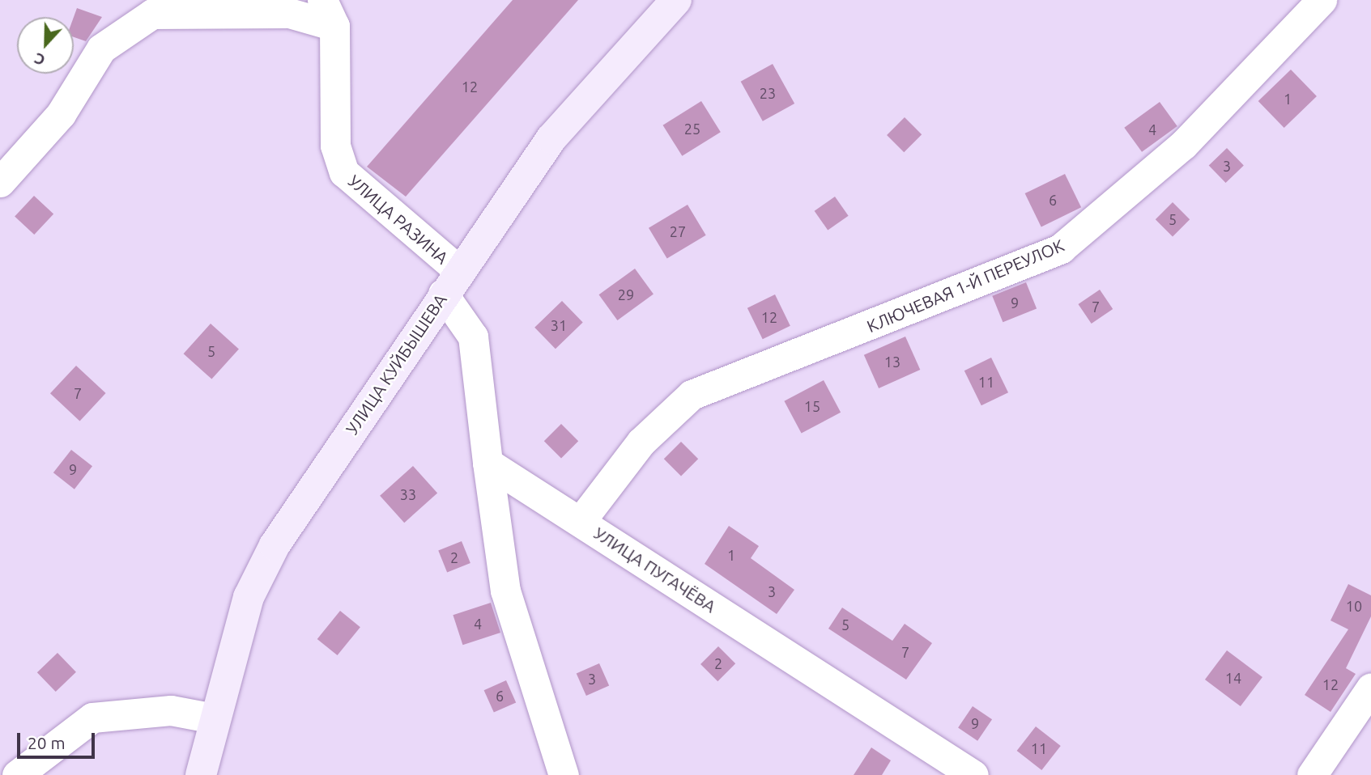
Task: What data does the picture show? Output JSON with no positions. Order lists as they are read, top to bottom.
{
  "streets": {
    "main road": ["УЛИЦА КУЙБЫШЕВА"],
    "street": ["УЛИЦА РАЗИНА", "КЛЮЧЕВАЯ 1-Й ПЕРЕУЛОК", "УЛИЦА ПУГАЧЁВА"]
  },
  "crossings": [
    ["УЛИЦА РАЗИНА", "УЛИЦА КУЙБЫШЕВА"],
    ["КЛЮЧЕВАЯ 1-Й ПЕРЕУЛОК", "УЛИЦА ПУГАЧЁВА"]
  ],
  "house_numbers": [
    "12",
    "23",
    "1",
    "25",
    "4",
    "3",
    "6",
    "5",
    "27",
    "29",
    "9",
    "7",
    "12",
    "31",
    "5",
    "13",
    "11",
    "7",
    "15",
    "9",
    "33",
    "1",
    "2",
    "3",
    "10",
    "4",
    "5",
    "7",
    "2",
    "14",
    "3",
    "12",
    "6",
    "9",
    "11"
  ],
  "scale_bar": "20 m",
  "north": "bottom"
}
